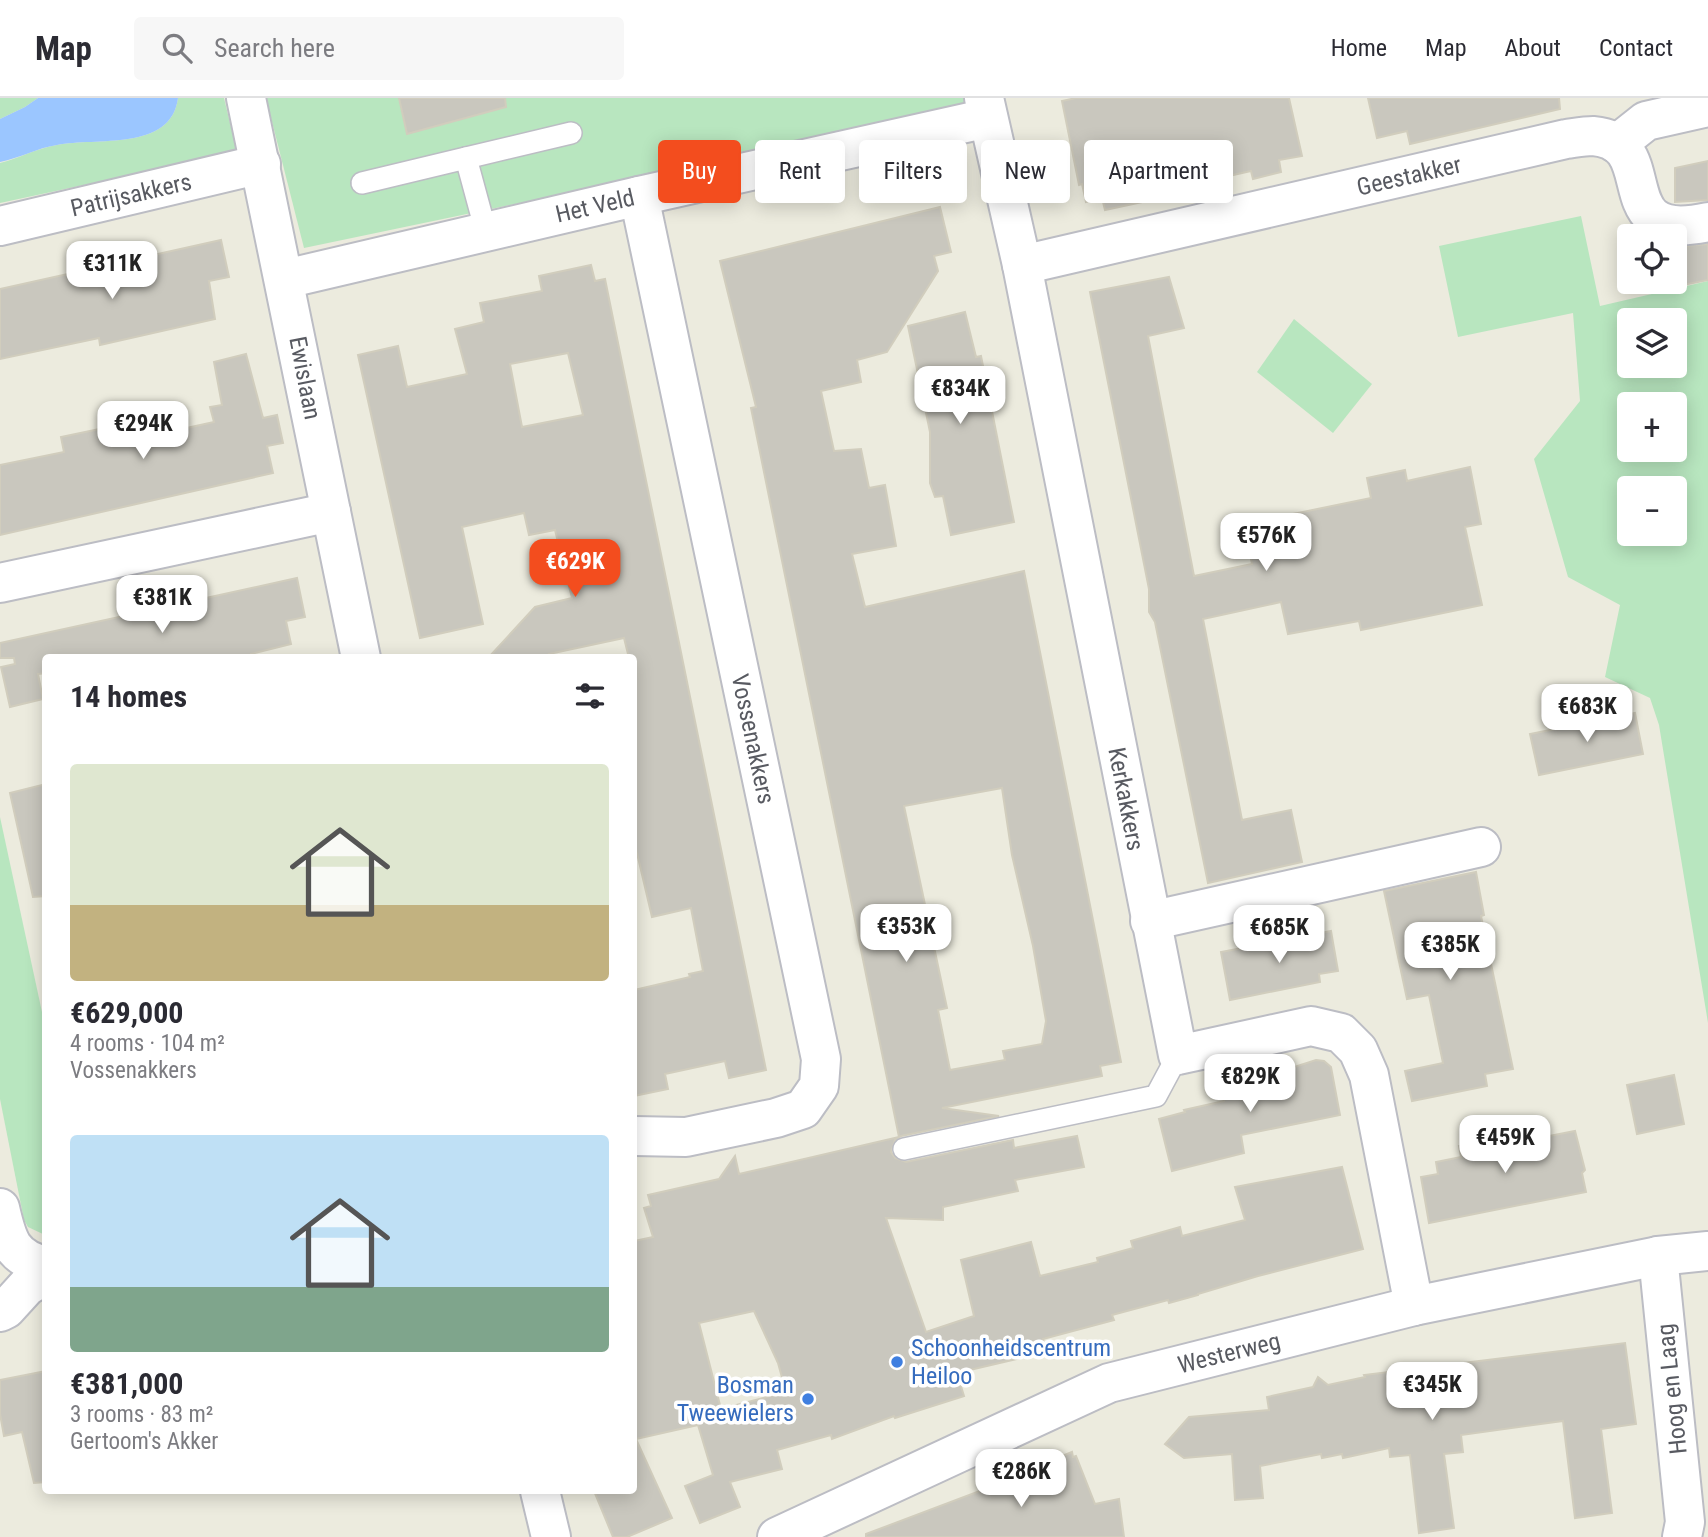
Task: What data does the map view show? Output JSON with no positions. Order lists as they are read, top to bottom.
{
  "streets": {
    "street": [
      "Geestakker",
      "Patrijsakkers",
      "Het Veld",
      "Ewislaan",
      "Vossenakkers",
      "Kerkakkers",
      "Westerweg",
      "Hoog en Laag"
    ]
  },
  "crossings": [
    ["Geestakker", "Kerkakkers"],
    ["Patrijsakkers", "Ewislaan"],
    ["Het Veld", "Ewislaan"],
    ["Het Veld", "Vossenakkers"],
    ["Het Veld", "Kerkakkers"],
    ["Westerweg", "Hoog en Laag"]
  ],
  "places": ["Schoonheidscentrum Heiloo", "Bosman Tweewielers"],
  "page": {
    "header": "Map",
    "search": "Search here",
    "nav": [
      "Home",
      "Map",
      "About",
      "Contact"
    ],
    "chip": [
      "Buy",
      "Rent",
      "Filters",
      "New",
      "Apartment"
    ],
    "map_buttons": ["+", "−"],
    "price": [
      "€311K",
      "€834K",
      "€294K",
      "€576K",
      "€629K",
      "€381K",
      "€683K",
      "€353K",
      "€685K",
      "€385K",
      "€829K",
      "€459K",
      "€345K",
      "€286K"
    ],
    "heading": "14 homes",
    "list": [
      {
        "name": "€629,000",
        "note": "4 rooms · 104 m² · Vossenakkers"
      },
      {
        "name": "€381,000",
        "note": "3 rooms · 83 m² · Gertoom's Akker"
      }
    ]
  }
}
